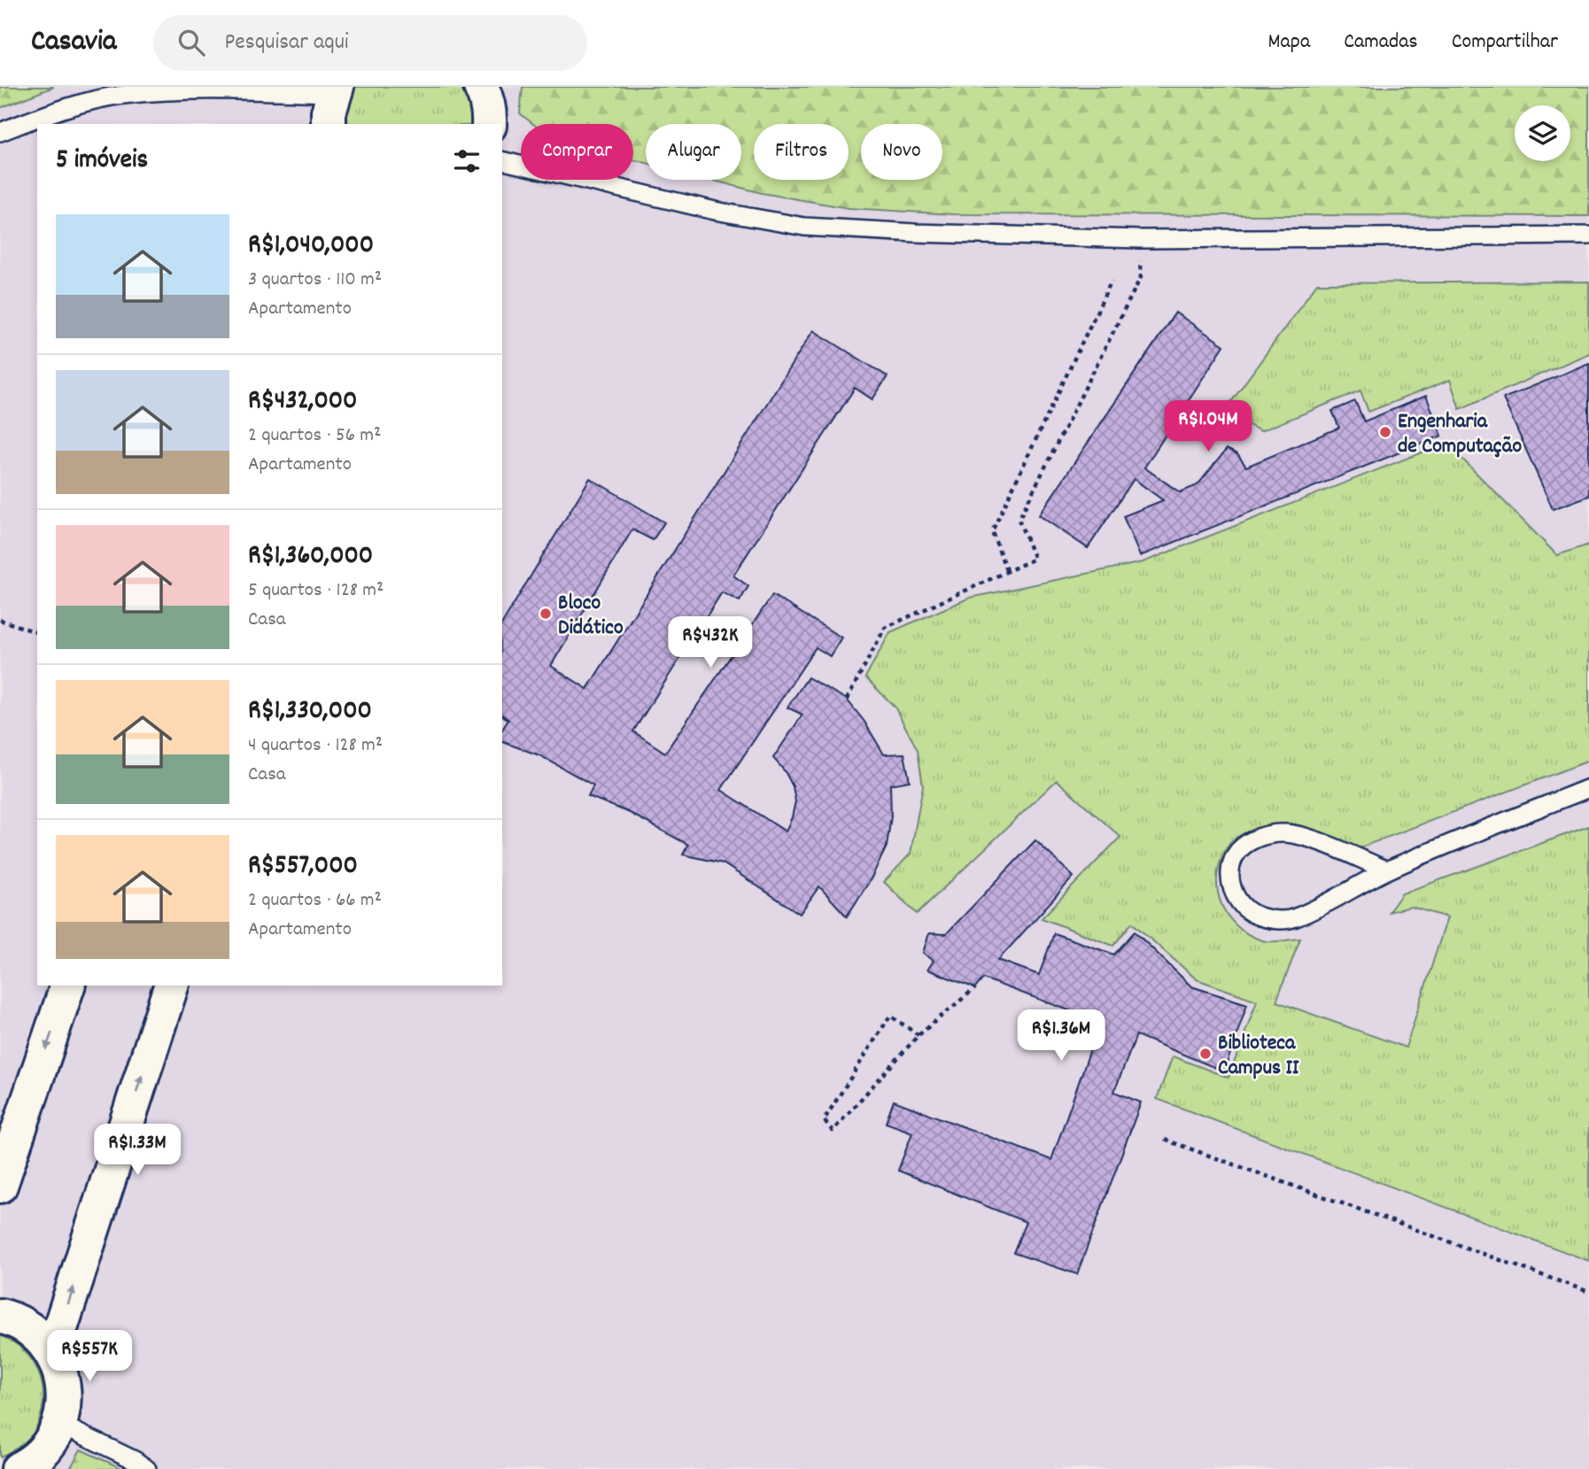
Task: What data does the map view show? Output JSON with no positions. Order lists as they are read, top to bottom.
{
  "places": ["Engenharia de Computação", "Bloco Didático", "Biblioteca Campus II"],
  "page": {
    "header": "Casavia",
    "search": "Pesquisar aqui",
    "nav": ["Mapa", "Camadas", "Compartilhar"],
    "chip": [
      "Comprar",
      "Alugar",
      "Filtros",
      "Novo"
    ],
    "heading": "5 imóveis",
    "list": [
      {
        "name": "R$1,040,000",
        "note": "3 quartos · 110 m² · Apartamento"
      },
      {
        "name": "R$432,000",
        "note": "2 quartos · 56 m² · Apartamento"
      },
      {
        "name": "R$1,360,000",
        "note": "5 quartos · 128 m² · Casa"
      },
      {
        "name": "R$1,330,000",
        "note": "4 quartos · 128 m² · Casa"
      },
      {
        "name": "R$557,000",
        "note": "2 quartos · 66 m² · Apartamento"
      }
    ],
    "price": [
      "R$1.04M",
      "R$432K",
      "R$1.36M",
      "R$1.33M",
      "R$557K"
    ]
  }
}
